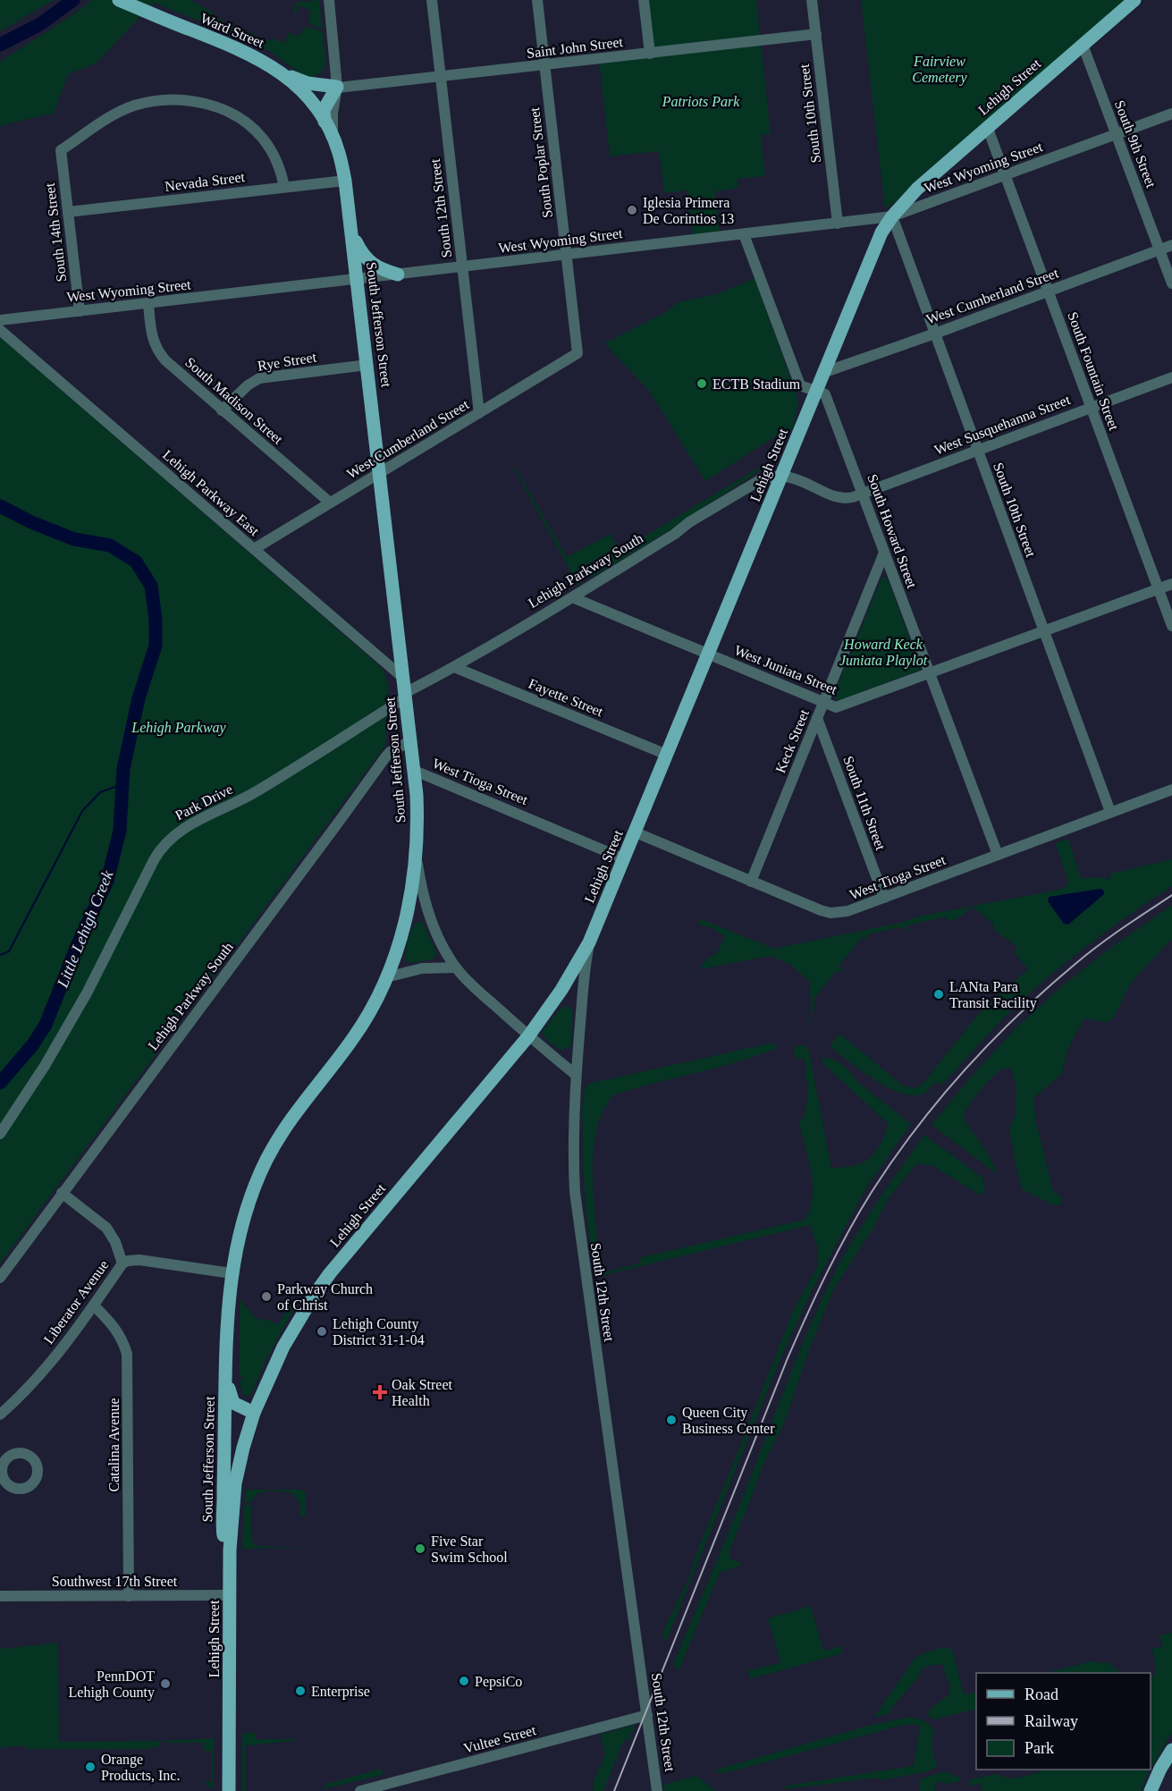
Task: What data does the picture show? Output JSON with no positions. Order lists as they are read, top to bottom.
{
  "streets": {
    "main road": ["Ward Street", "Lehigh Street", "South Jefferson Street"],
    "street": [
      "Saint John Street",
      "South 10th Street",
      "South 9th Street",
      "South Poplar Street",
      "West Wyoming Street",
      "Nevada Street",
      "South 12th Street",
      "South 14th Street",
      "West Cumberland Street",
      "Rye Street",
      "South Fountain Street",
      "South Madison Street",
      "West Susquehanna Street",
      "Lehigh Parkway East",
      "South Howard Street",
      "Lehigh Parkway South",
      "West Juniata Street",
      "Fayette Street",
      "Keck Street",
      "West Tioga Street",
      "Park Drive",
      "South 11th Street",
      "Liberator Avenue",
      "Catalina Avenue",
      "Southwest 17th Street",
      "Vultee Street"
    ]
  },
  "crossings": [
    ["Ward Street", "Saint John Street"],
    ["Ward Street", "South Jefferson Street"],
    ["Saint John Street", "South 10th Street"],
    ["Saint John Street", "South Poplar Street"],
    ["Saint John Street", "South 12th Street"],
    ["Lehigh Street", "South 10th Street"],
    ["Lehigh Street", "South 9th Street"],
    ["Lehigh Street", "West Wyoming Street"],
    ["Lehigh Street", "South 12th Street"],
    ["Lehigh Street", "West Cumberland Street"],
    ["Lehigh Street", "South Jefferson Street"],
    ["Lehigh Street", "South Fountain Street"],
    ["Lehigh Street", "West Susquehanna Street"],
    ["Lehigh Street", "South Howard Street"],
    ["Lehigh Street", "Lehigh Parkway South"],
    ["Lehigh Street", "West Juniata Street"],
    ["Lehigh Street", "Fayette Street"],
    ["Lehigh Street", "West Tioga Street"],
    ["Lehigh Street", "Southwest 17th Street"],
    ["South 10th Street", "West Wyoming Street"],
    ["South 10th Street", "West Cumberland Street"],
    ["South 10th Street", "West Susquehanna Street"],
    ["South 10th Street", "West Juniata Street"],
    ["South 10th Street", "West Tioga Street"],
    ["South 9th Street", "West Wyoming Street"],
    ["South 9th Street", "West Cumberland Street"],
    ["South Poplar Street", "West Wyoming Street"],
    ["South Poplar Street", "West Cumberland Street"],
    ["West Wyoming Street", "South 12th Street"],
    ["West Wyoming Street", "South 14th Street"],
    ["West Wyoming Street", "South Jefferson Street"],
    ["West Wyoming Street", "South Fountain Street"],
    ["West Wyoming Street", "South Madison Street"],
    ["West Wyoming Street", "South Howard Street"],
    ["Nevada Street", "South 14th Street"],
    ["Nevada Street", "South Jefferson Street"],
    ["South 12th Street", "West Cumberland Street"],
    ["South 12th Street", "Vultee Street"],
    ["West Cumberland Street", "South Jefferson Street"],
    ["West Cumberland Street", "South Fountain Street"],
    ["West Cumberland Street", "South Madison Street"],
    ["West Cumberland Street", "Lehigh Parkway East"],
    ["South Jefferson Street", "Rye Street"],
    ["South Jefferson Street", "Lehigh Parkway East"],
    ["South Jefferson Street", "Lehigh Parkway South"],
    ["South Jefferson Street", "West Tioga Street"],
    ["South Jefferson Street", "Park Drive"],
    ["South Jefferson Street", "Liberator Avenue"],
    ["Rye Street", "South Madison Street"],
    ["South Fountain Street", "West Susquehanna Street"],
    ["South Fountain Street", "West Juniata Street"],
    ["West Susquehanna Street", "South Howard Street"],
    ["West Susquehanna Street", "Lehigh Parkway South"],
    ["South Howard Street", "West Juniata Street"],
    ["South Howard Street", "Keck Street"],
    ["South Howard Street", "West Tioga Street"],
    ["Lehigh Parkway South", "West Juniata Street"],
    ["Lehigh Parkway South", "Fayette Street"],
    ["Lehigh Parkway South", "Park Drive"],
    ["West Juniata Street", "Keck Street"],
    ["Keck Street", "West Tioga Street"],
    ["Keck Street", "South 11th Street"],
    ["West Tioga Street", "South 11th Street"],
    ["Liberator Avenue", "Catalina Avenue"],
    ["Catalina Avenue", "Southwest 17th Street"]
  ],
  "water": ["Little Lehigh Creek"],
  "parks": [
    "Fairview Cemetery",
    "Patriots Park",
    "Howard Keck Juniata Playlot",
    "Lehigh Parkway"
  ],
  "places": {
    "other": [
      "Iglesia Primera De Corintios 13",
      "ECTB Stadium",
      "LANta Para Transit Facility",
      "Parkway Church of Christ",
      "Lehigh County District 31-1-04",
      "Queen City Business Center",
      "Five Star Swim School",
      "PepsiCo",
      "PennDOT Lehigh County",
      "Enterprise",
      "Orange Products, Inc."
    ],
    "health": ["Oak Street Health"]
  },
  "legend": ["Road", "Railway", "Park"]
}
